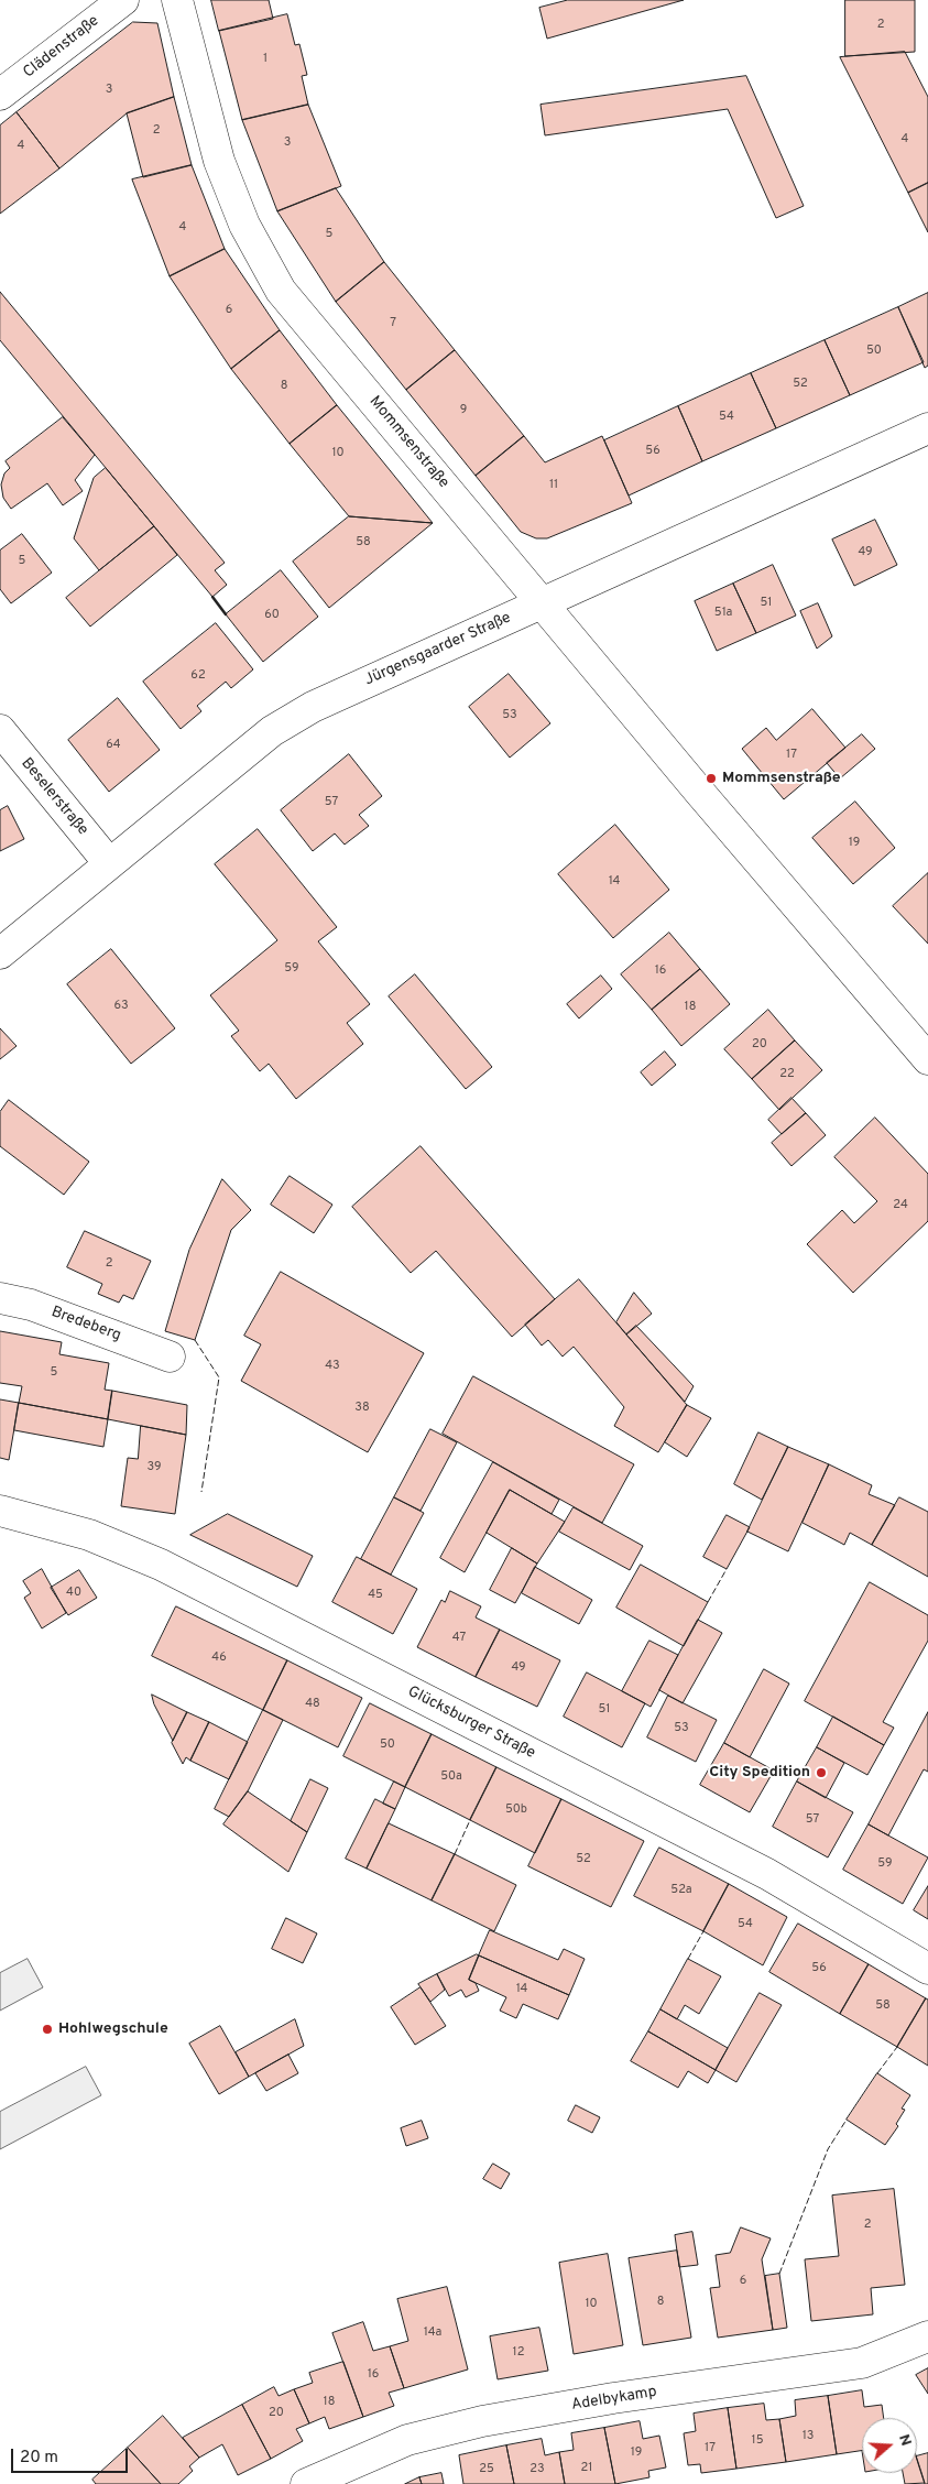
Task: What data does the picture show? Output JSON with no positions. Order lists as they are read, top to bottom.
{
  "streets": {
    "street": [
      "Clädenstraße",
      "Mommsenstraße",
      "Jürgensgaarder Straße",
      "Beselerstraße",
      "Bredeberg",
      "Glücksburger Straße",
      "Adelbykamp"
    ]
  },
  "crossings": [
    ["Mommsenstraße", "Jürgensgaarder Straße"],
    ["Jürgensgaarder Straße", "Beselerstraße"]
  ],
  "places": ["Mommsenstraße", "City Spedition", "Hohlwegschule"],
  "house_numbers": [
    "2",
    "1",
    "3",
    "2",
    "4",
    "3",
    "4",
    "4",
    "5",
    "6",
    "7",
    "50",
    "52",
    "8",
    "9",
    "54",
    "56",
    "10",
    "11",
    "58",
    "49",
    "5",
    "51",
    "51a",
    "60",
    "62",
    "53",
    "64",
    "17",
    "57",
    "19",
    "14",
    "59",
    "16",
    "63",
    "18",
    "20",
    "22",
    "24",
    "2",
    "43",
    "5",
    "38",
    "39",
    "40",
    "45",
    "47",
    "46",
    "49",
    "48",
    "51",
    "53",
    "50",
    "50a",
    "50b",
    "57",
    "52",
    "59",
    "52a",
    "54",
    "56",
    "14",
    "58",
    "2",
    "6",
    "8",
    "10",
    "14a",
    "12",
    "16",
    "18",
    "20",
    "13",
    "15",
    "17",
    "19",
    "21",
    "25",
    "23"
  ],
  "scale_bar": "20 m",
  "north": "right"
}
